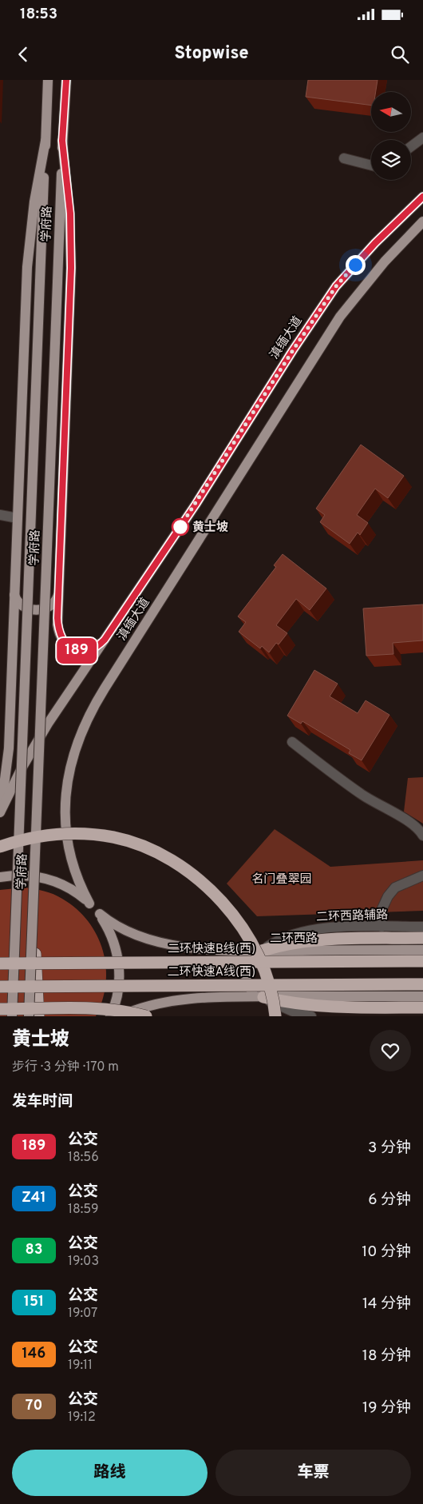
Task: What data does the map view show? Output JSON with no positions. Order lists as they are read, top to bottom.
{
  "streets": {
    "highway": ["二环快速B线(西)", "二环快速A线(西)"],
    "main road": ["学府路", "滇缅大道", "二环西路"],
    "street": ["二环西路辅路"]
  },
  "crossings": [
    ["二环西路辅路", "二环西路"]
  ],
  "parks": ["名门叠翠园"],
  "places": ["黄士坡"],
  "lines": ["bus line 189"],
  "north": "left",
  "page": {
    "status": "18:53",
    "header": "Stopwise",
    "on_map": "189",
    "heading": [
      ["黄士坡", "步行 · 3 分钟 · 170 m"],
      "发车时间"
    ],
    "list": [
      {
        "mark": "189",
        "name": "公交",
        "note": "18:56",
        "value": "3 分钟"
      },
      {
        "mark": "Z41",
        "name": "公交",
        "note": "18:59",
        "value": "6 分钟"
      },
      {
        "mark": "83",
        "name": "公交",
        "note": "19:03",
        "value": "10 分钟"
      },
      {
        "mark": "151",
        "name": "公交",
        "note": "19:07",
        "value": "14 分钟"
      },
      {
        "mark": "146",
        "name": "公交",
        "note": "19:11",
        "value": "18 分钟"
      },
      {
        "mark": "70",
        "name": "公交",
        "note": "19:12",
        "value": "19 分钟"
      }
    ],
    "buttons": ["路线", "车票"]
  }
}
